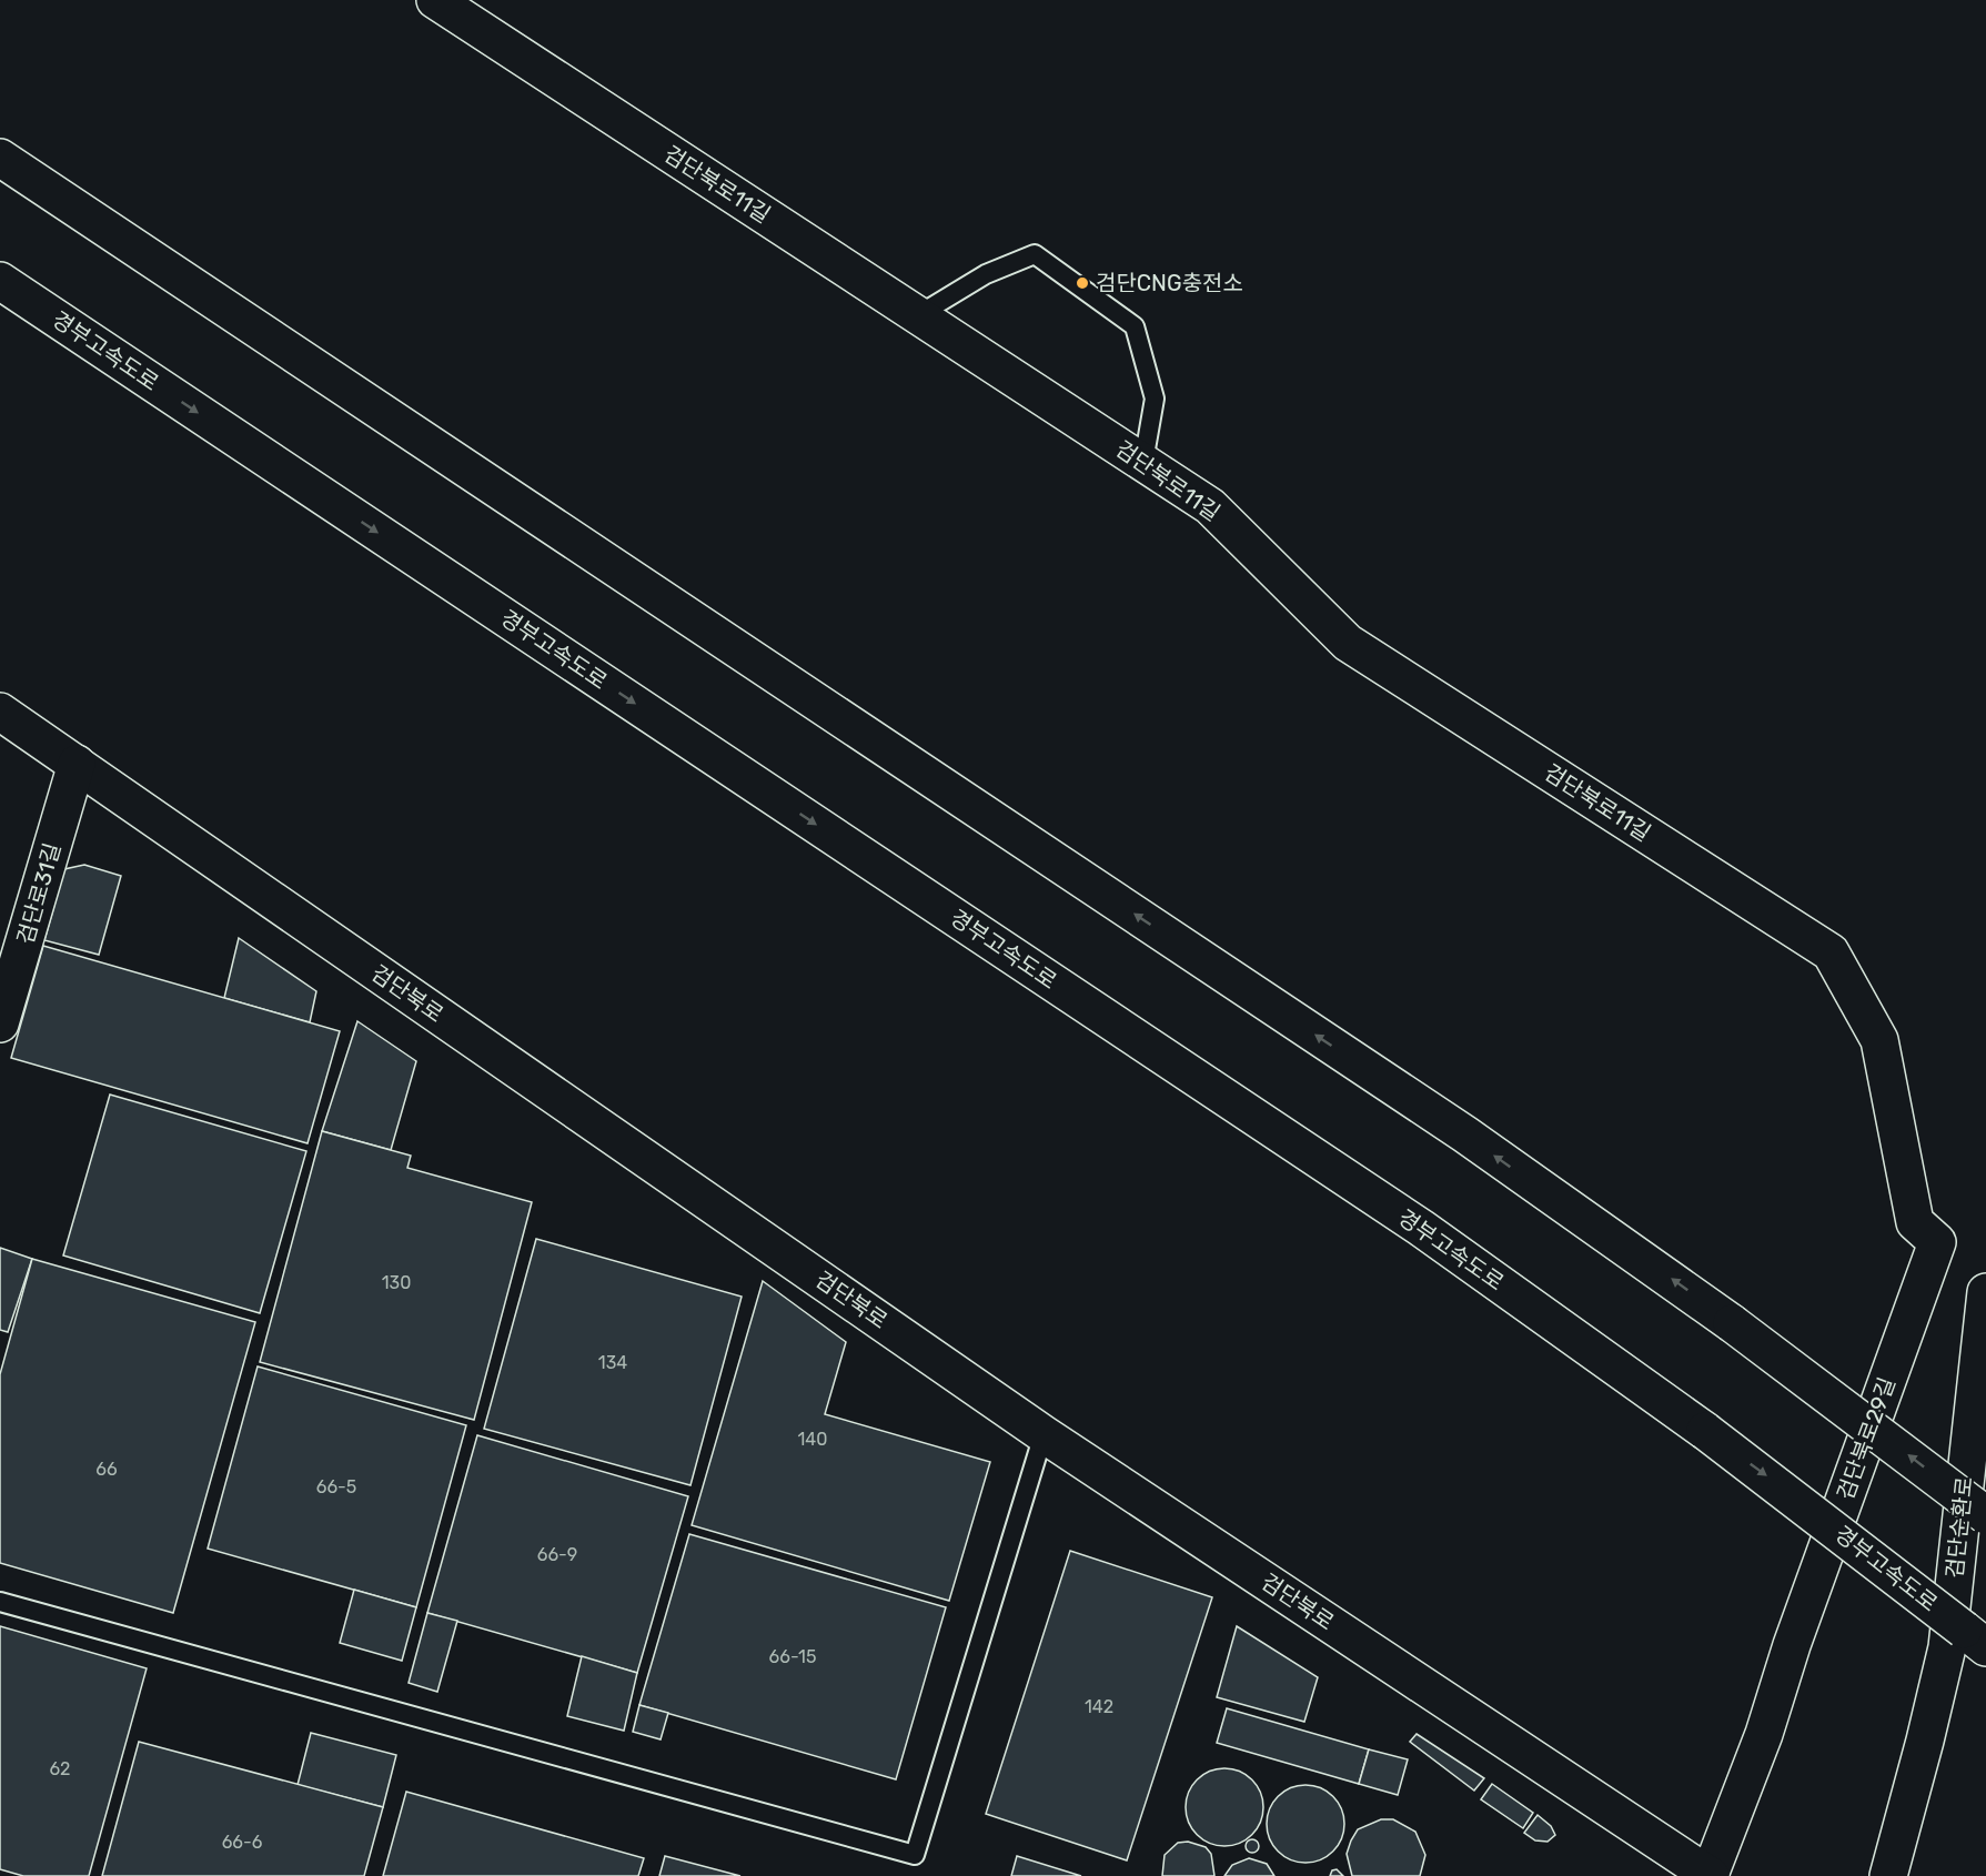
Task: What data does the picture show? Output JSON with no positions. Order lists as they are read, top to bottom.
{
  "streets": {
    "main road": [
      "검단북로11길",
      "경부고속도로",
      "검단로31길",
      "검단북로",
      "검단북로29길",
      "검단순환로"
    ]
  },
  "crossings": [
    ["검단북로11길", "검단북로29길"],
    ["검단로31길", "검단북로"],
    ["검단북로", "검단북로29길"]
  ],
  "places": ["검단CNG충전소"],
  "house_numbers": [
    "130",
    "134",
    "140",
    "66",
    "66-5",
    "66-9",
    "66-15",
    "142",
    "62",
    "66-6"
  ]
}
